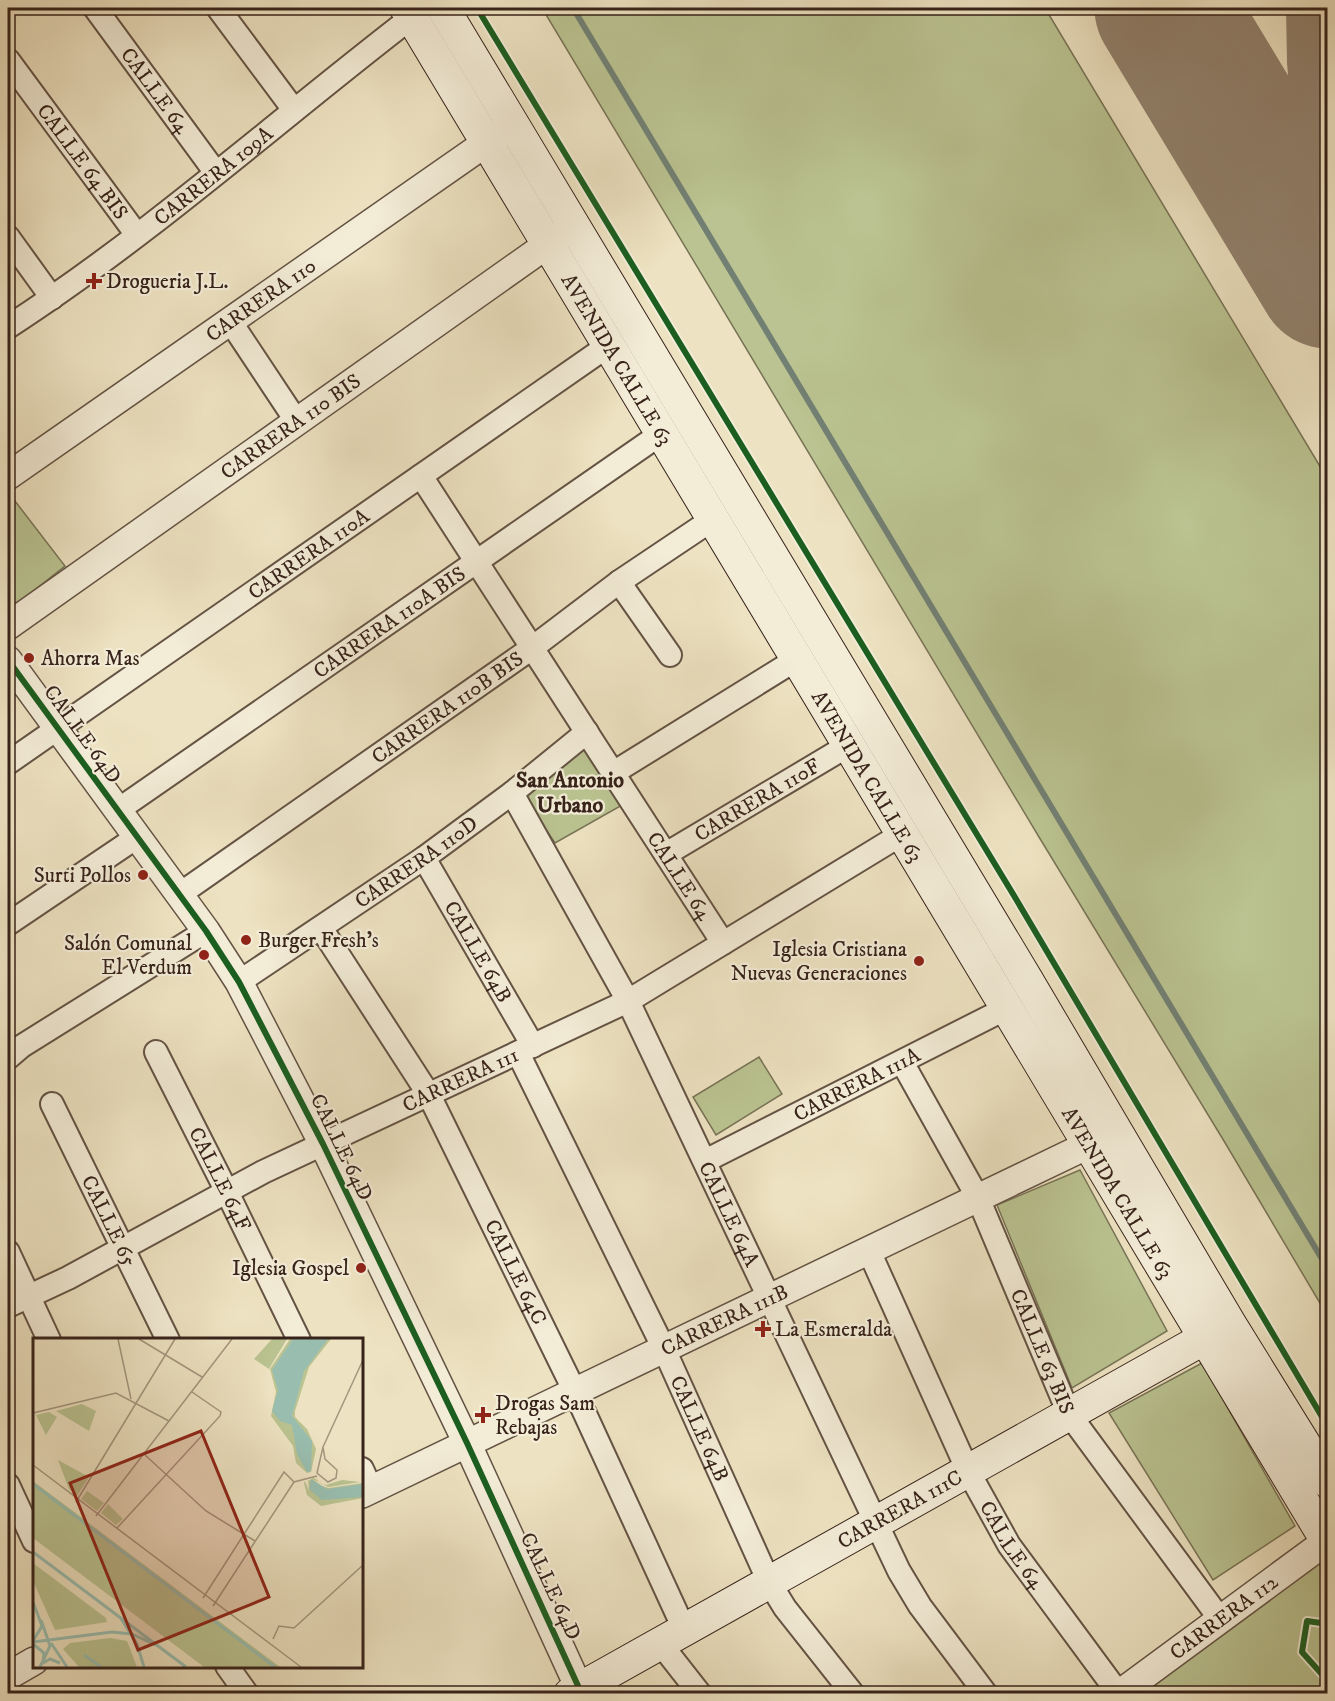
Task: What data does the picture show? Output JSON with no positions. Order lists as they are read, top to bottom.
{
  "streets": {
    "main road": ["AVENIDA CALLE 63", "CARRERA 111C"],
    "street": [
      "CALLE 64",
      "CALLE 64 BIS",
      "CARRERA 109A",
      "CARRERA 110",
      "CARRERA 110 BIS",
      "CARRERA 110A",
      "CARRERA 110A BIS",
      "CARRERA 110B BIS",
      "CALLE 64D",
      "CARRERA 110F",
      "CARRERA 110D",
      "CALLE 64B",
      "CARRERA 111",
      "CARRERA 111A",
      "CALLE 64F",
      "CALLE 64A",
      "CALLE 65",
      "CALLE 64C",
      "CARRERA 111B",
      "CALLE 63 BIS",
      "CARRERA 112"
    ]
  },
  "crossings": [
    ["CALLE 64", "CARRERA 109A"],
    ["CALLE 64", "CARRERA 110A"],
    ["CALLE 64", "CARRERA 110A BIS"],
    ["CALLE 64", "CARRERA 110B BIS"],
    ["CALLE 64", "CARRERA 110F"],
    ["CALLE 64", "CARRERA 110D"],
    ["CALLE 64", "CARRERA 111"],
    ["CALLE 64", "CARRERA 111B"],
    ["CALLE 64", "CARRERA 111C"],
    ["CALLE 64", "CARRERA 112"],
    ["CALLE 64 BIS", "CARRERA 109A"],
    ["CARRERA 109A", "AVENIDA CALLE 63"],
    ["CARRERA 110", "AVENIDA CALLE 63"],
    ["AVENIDA CALLE 63", "CARRERA 110 BIS"],
    ["AVENIDA CALLE 63", "CARRERA 110A"],
    ["AVENIDA CALLE 63", "CARRERA 110A BIS"],
    ["AVENIDA CALLE 63", "CARRERA 110B BIS"],
    ["AVENIDA CALLE 63", "CARRERA 110F"],
    ["AVENIDA CALLE 63", "CARRERA 111"],
    ["AVENIDA CALLE 63", "CARRERA 111A"],
    ["AVENIDA CALLE 63", "CARRERA 111B"],
    ["AVENIDA CALLE 63", "CARRERA 111C"],
    ["AVENIDA CALLE 63", "CARRERA 112"],
    ["CARRERA 110A", "CALLE 64D"],
    ["CARRERA 110A BIS", "CALLE 64D"],
    ["CARRERA 110B BIS", "CALLE 64D"],
    ["CALLE 64D", "CARRERA 110D"],
    ["CALLE 64D", "CARRERA 111"],
    ["CALLE 64D", "CARRERA 111B"],
    ["CALLE 64D", "CARRERA 111C"],
    ["CARRERA 110D", "CALLE 64B"],
    ["CARRERA 110D", "CALLE 64A"],
    ["CARRERA 110D", "CALLE 64C"],
    ["CALLE 64B", "CARRERA 111"],
    ["CALLE 64B", "CARRERA 111B"],
    ["CALLE 64B", "CARRERA 111C"],
    ["CARRERA 111", "CALLE 64F"],
    ["CARRERA 111", "CALLE 64A"],
    ["CARRERA 111", "CALLE 65"],
    ["CARRERA 111", "CALLE 64C"],
    ["CARRERA 111A", "CALLE 64A"],
    ["CARRERA 111A", "CALLE 63 BIS"],
    ["CALLE 64A", "CARRERA 111B"],
    ["CALLE 64A", "CARRERA 111C"],
    ["CALLE 64C", "CARRERA 111B"],
    ["CALLE 64C", "CARRERA 111C"],
    ["CARRERA 111B", "CALLE 63 BIS"],
    ["CALLE 63 BIS", "CARRERA 111C"],
    ["CALLE 63 BIS", "CARRERA 112"]
  ],
  "districts": ["San Antonio Urbano"],
  "places": {
    "health": ["Drogueria J.L.", "La Esmeralda", "Drogas Sam Rebajas"],
    "other": [
      "Ahorra Mas",
      "Surti Pollos",
      "Burger Fresh's",
      "Salón Comunal El Verdum",
      "Iglesia Cristiana Nuevas Generaciones",
      "Iglesia Gospel"
    ]
  }
}
